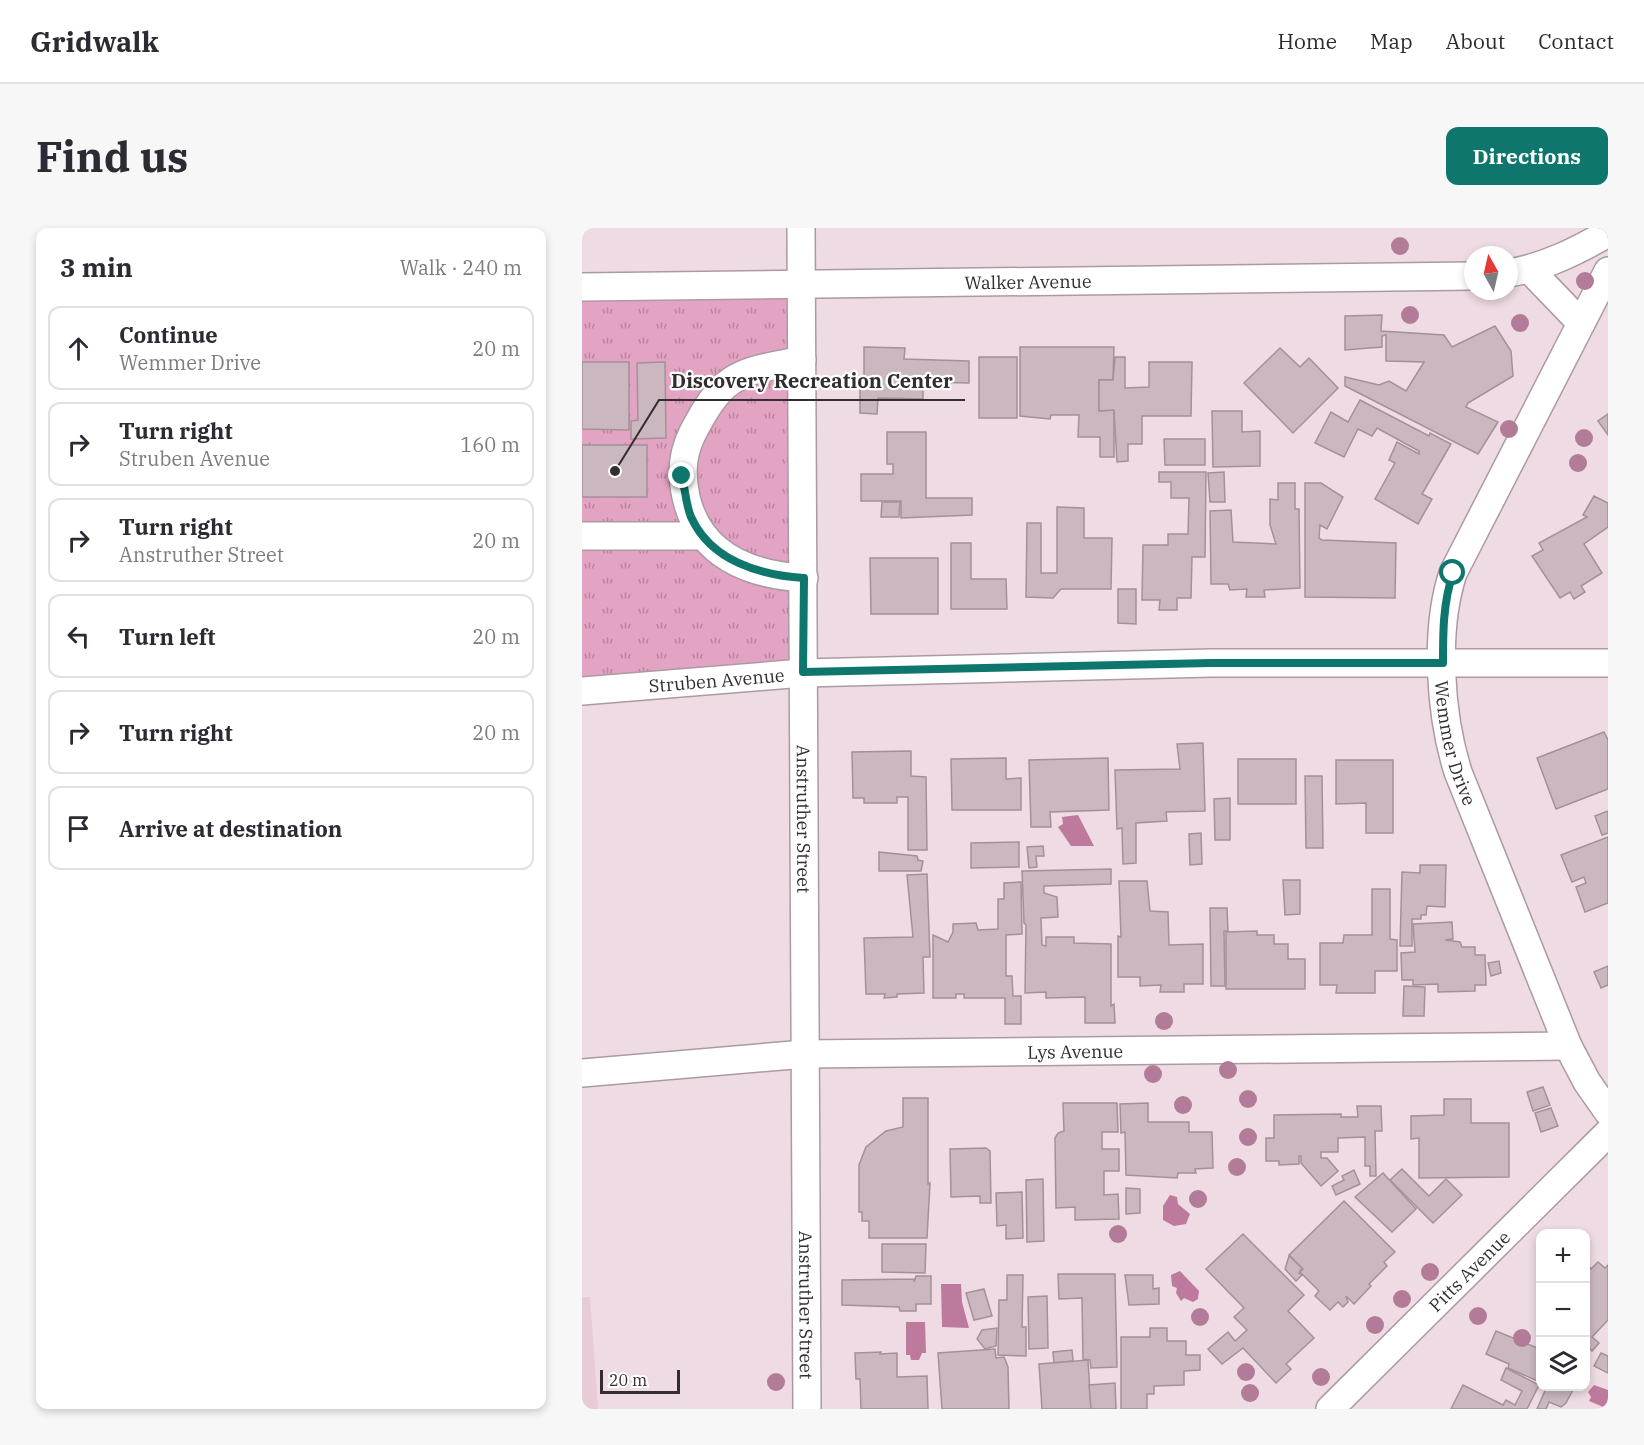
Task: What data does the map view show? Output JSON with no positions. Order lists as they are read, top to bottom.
{
  "streets": {
    "street": [
      "Walker Avenue",
      "Struben Avenue",
      "Wemmer Drive",
      "Anstruther Street",
      "Lys Avenue",
      "Pitts Avenue"
    ]
  },
  "crossings": [
    ["Walker Avenue", "Anstruther Street"],
    ["Struben Avenue", "Wemmer Drive"],
    ["Struben Avenue", "Anstruther Street"],
    ["Wemmer Drive", "Lys Avenue"],
    ["Anstruther Street", "Lys Avenue"]
  ],
  "places": ["Discovery Recreation Center"],
  "scale_bar": "20 m",
  "north": "top",
  "page": {
    "header": "Gridwalk",
    "nav": [
      "Home",
      "Map",
      "About",
      "Contact"
    ],
    "buttons": "Directions",
    "title": "Find us",
    "heading": ["3 min", "Walk · 240 m"],
    "list": [
      ["Continue", "Wemmer Drive", "20 m"],
      ["Turn right", "Struben Avenue", "160 m"],
      ["Turn right", "Anstruther Street", "20 m"],
      ["Turn left", "20 m"],
      ["Turn right", "20 m"],
      "Arrive at destination"
    ],
    "map_buttons": ["+", "−"],
    "scale": "20 m"
  }
}
